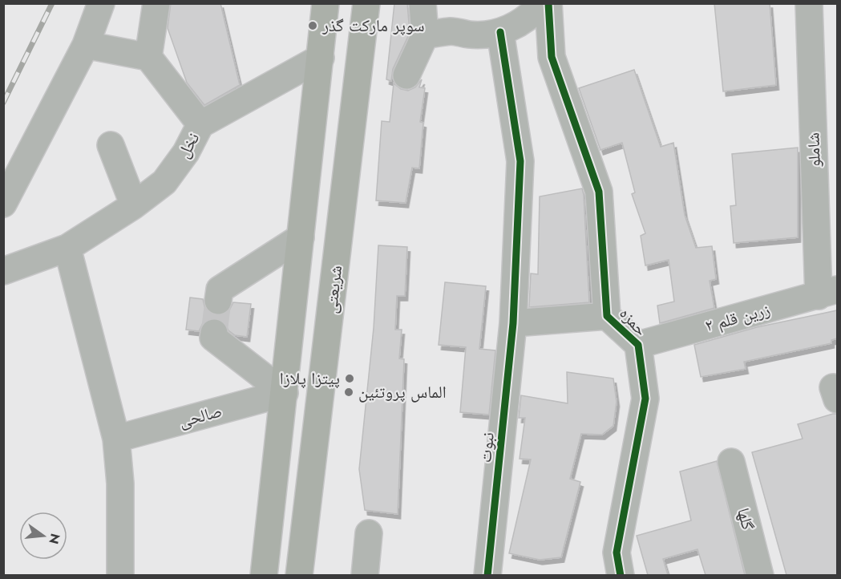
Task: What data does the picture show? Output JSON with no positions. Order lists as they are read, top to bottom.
{
  "streets": {
    "main road": ["شریعتی"],
    "street": [
      "نخل",
      "شاملو",
      "زرین قلم ۲",
      "حمزه",
      "صالحی",
      "نبوت",
      "گلها"
    ]
  },
  "crossings": [
    ["شاملو", "زرین قلم ۲"],
    ["زرین قلم ۲", "حمزه"]
  ],
  "places": ["سوپر مارکت گذر", "پیتزا پلازا", "الماس پروتئین"],
  "north": "right"
}
